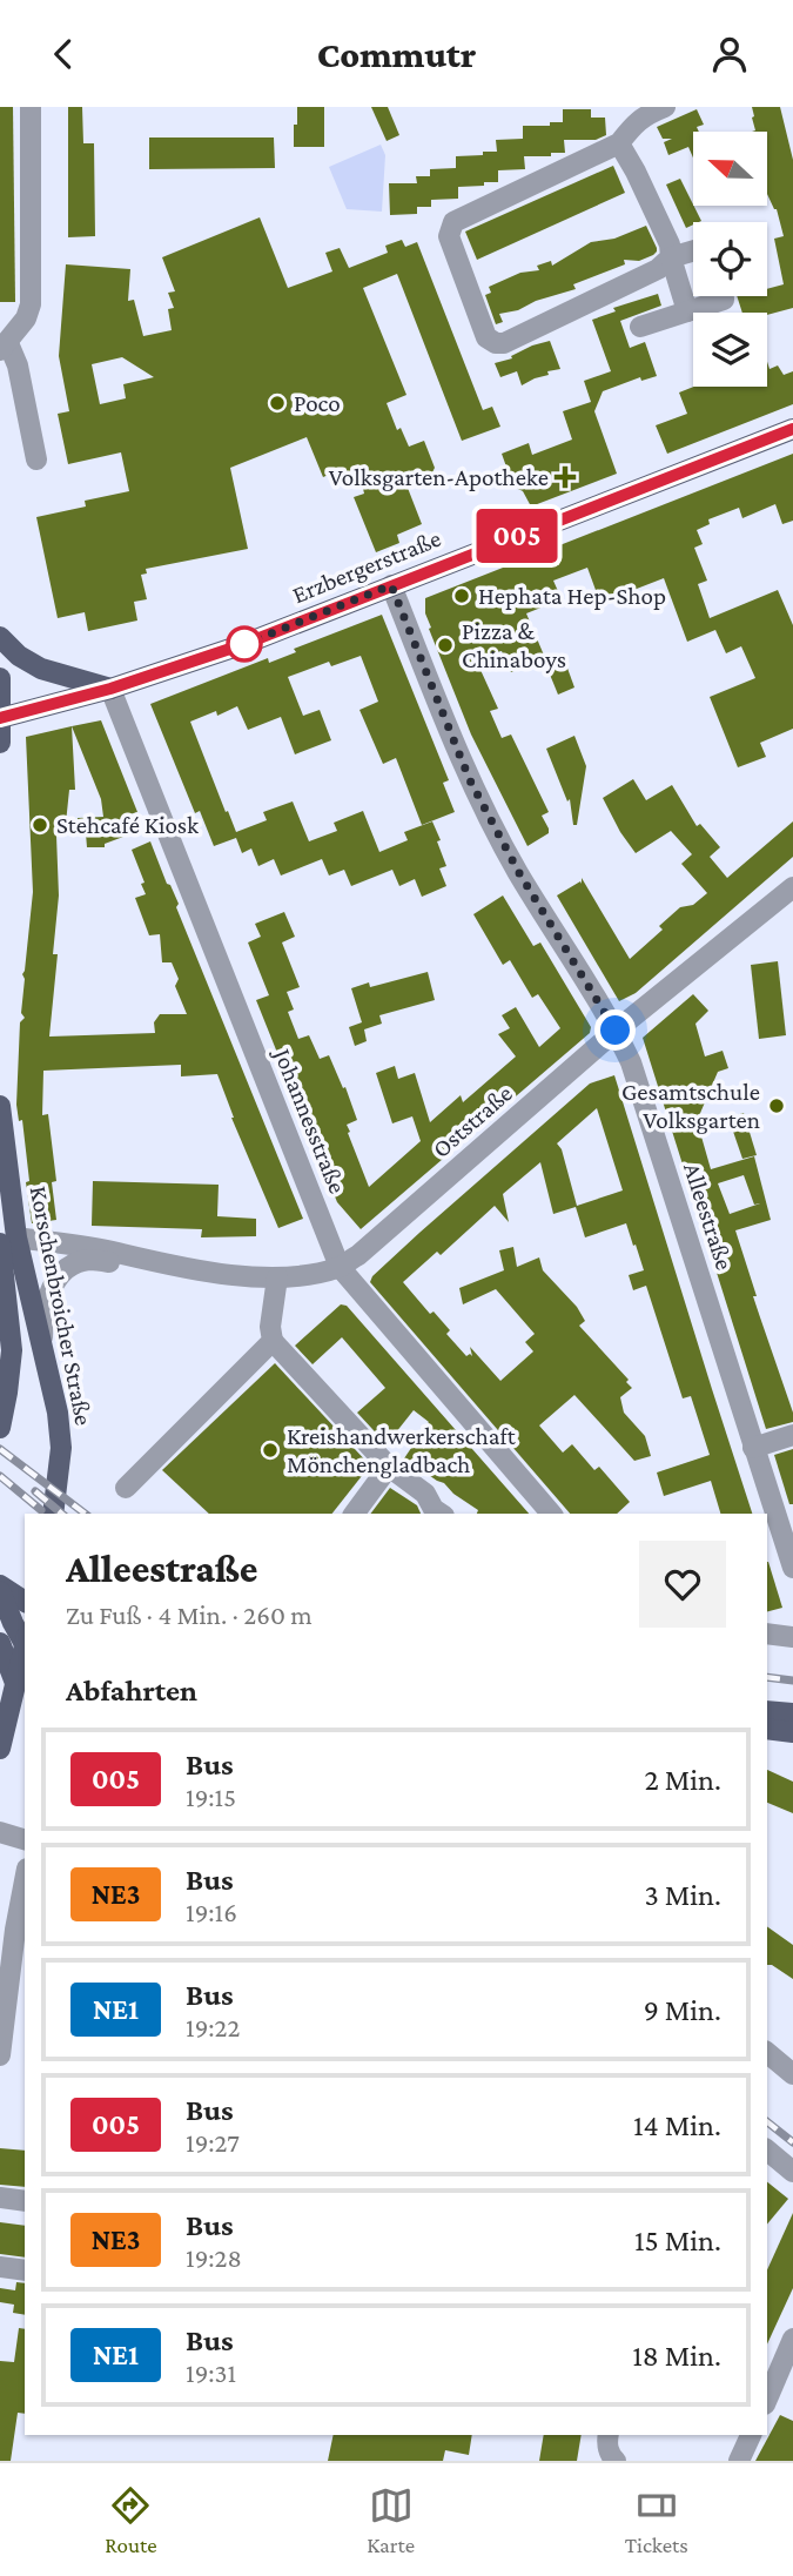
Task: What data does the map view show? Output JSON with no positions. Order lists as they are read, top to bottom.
{
  "streets": {
    "main road": ["Erzbergerstraße", "Korschenbroicher Straße"],
    "street": ["Johannesstraße", "Oststraße", "Alleestraße"]
  },
  "crossings": [
    ["Erzbergerstraße", "Johannesstraße"],
    ["Erzbergerstraße", "Alleestraße"],
    ["Johannesstraße", "Oststraße"],
    ["Oststraße", "Alleestraße"],
    ["Oststraße", "Korschenbroicher Straße"]
  ],
  "places": {
    "other": [
      "Poco",
      "Hephata Hep-Shop",
      "Pizza & Chinaboys",
      "Stehcafé Kiosk",
      "Gesamtschule Volksgarten",
      "Kreishandwerkerschaft Mönchengladbach"
    ],
    "health": ["Volksgarten-Apotheke"]
  },
  "lines": ["bus line 005"],
  "north": "left",
  "page": {
    "header": "Commutr",
    "on_map": "005",
    "heading": [
      ["Alleestraße", "Zu Fuß · 4 Min. · 260 m"],
      "Abfahrten"
    ],
    "list": [
      {
        "mark": "005",
        "name": "Bus",
        "note": "19:15",
        "value": "2 Min."
      },
      {
        "mark": "NE3",
        "name": "Bus",
        "note": "19:16",
        "value": "3 Min."
      },
      {
        "mark": "NE1",
        "name": "Bus",
        "note": "19:22",
        "value": "9 Min."
      },
      {
        "mark": "005",
        "name": "Bus",
        "note": "19:27",
        "value": "14 Min."
      },
      {
        "mark": "NE3",
        "name": "Bus",
        "note": "19:28",
        "value": "15 Min."
      },
      {
        "mark": "NE1",
        "name": "Bus",
        "note": "19:31",
        "value": "18 Min."
      }
    ],
    "tabs": ["Route", "Karte", "Tickets"]
  }
}
